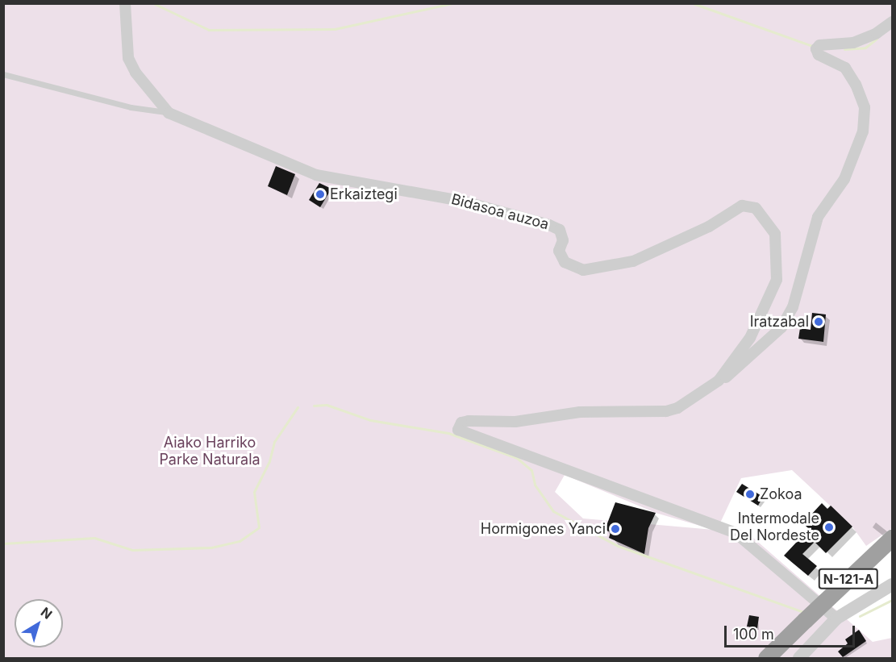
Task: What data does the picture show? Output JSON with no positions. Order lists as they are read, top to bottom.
{
  "streets": {
    "highway": ["N-121-A"],
    "street": ["Bidasoa auzoa"]
  },
  "parks": ["Aiako Harriko Parke Naturala"],
  "places": [
    "Erkaiztegi",
    "Iratzabal",
    "Zokoa",
    "Intermodale Del Nordeste",
    "Hormigones Yanci"
  ],
  "scale_bar": "100 m",
  "north": "top right"
}
